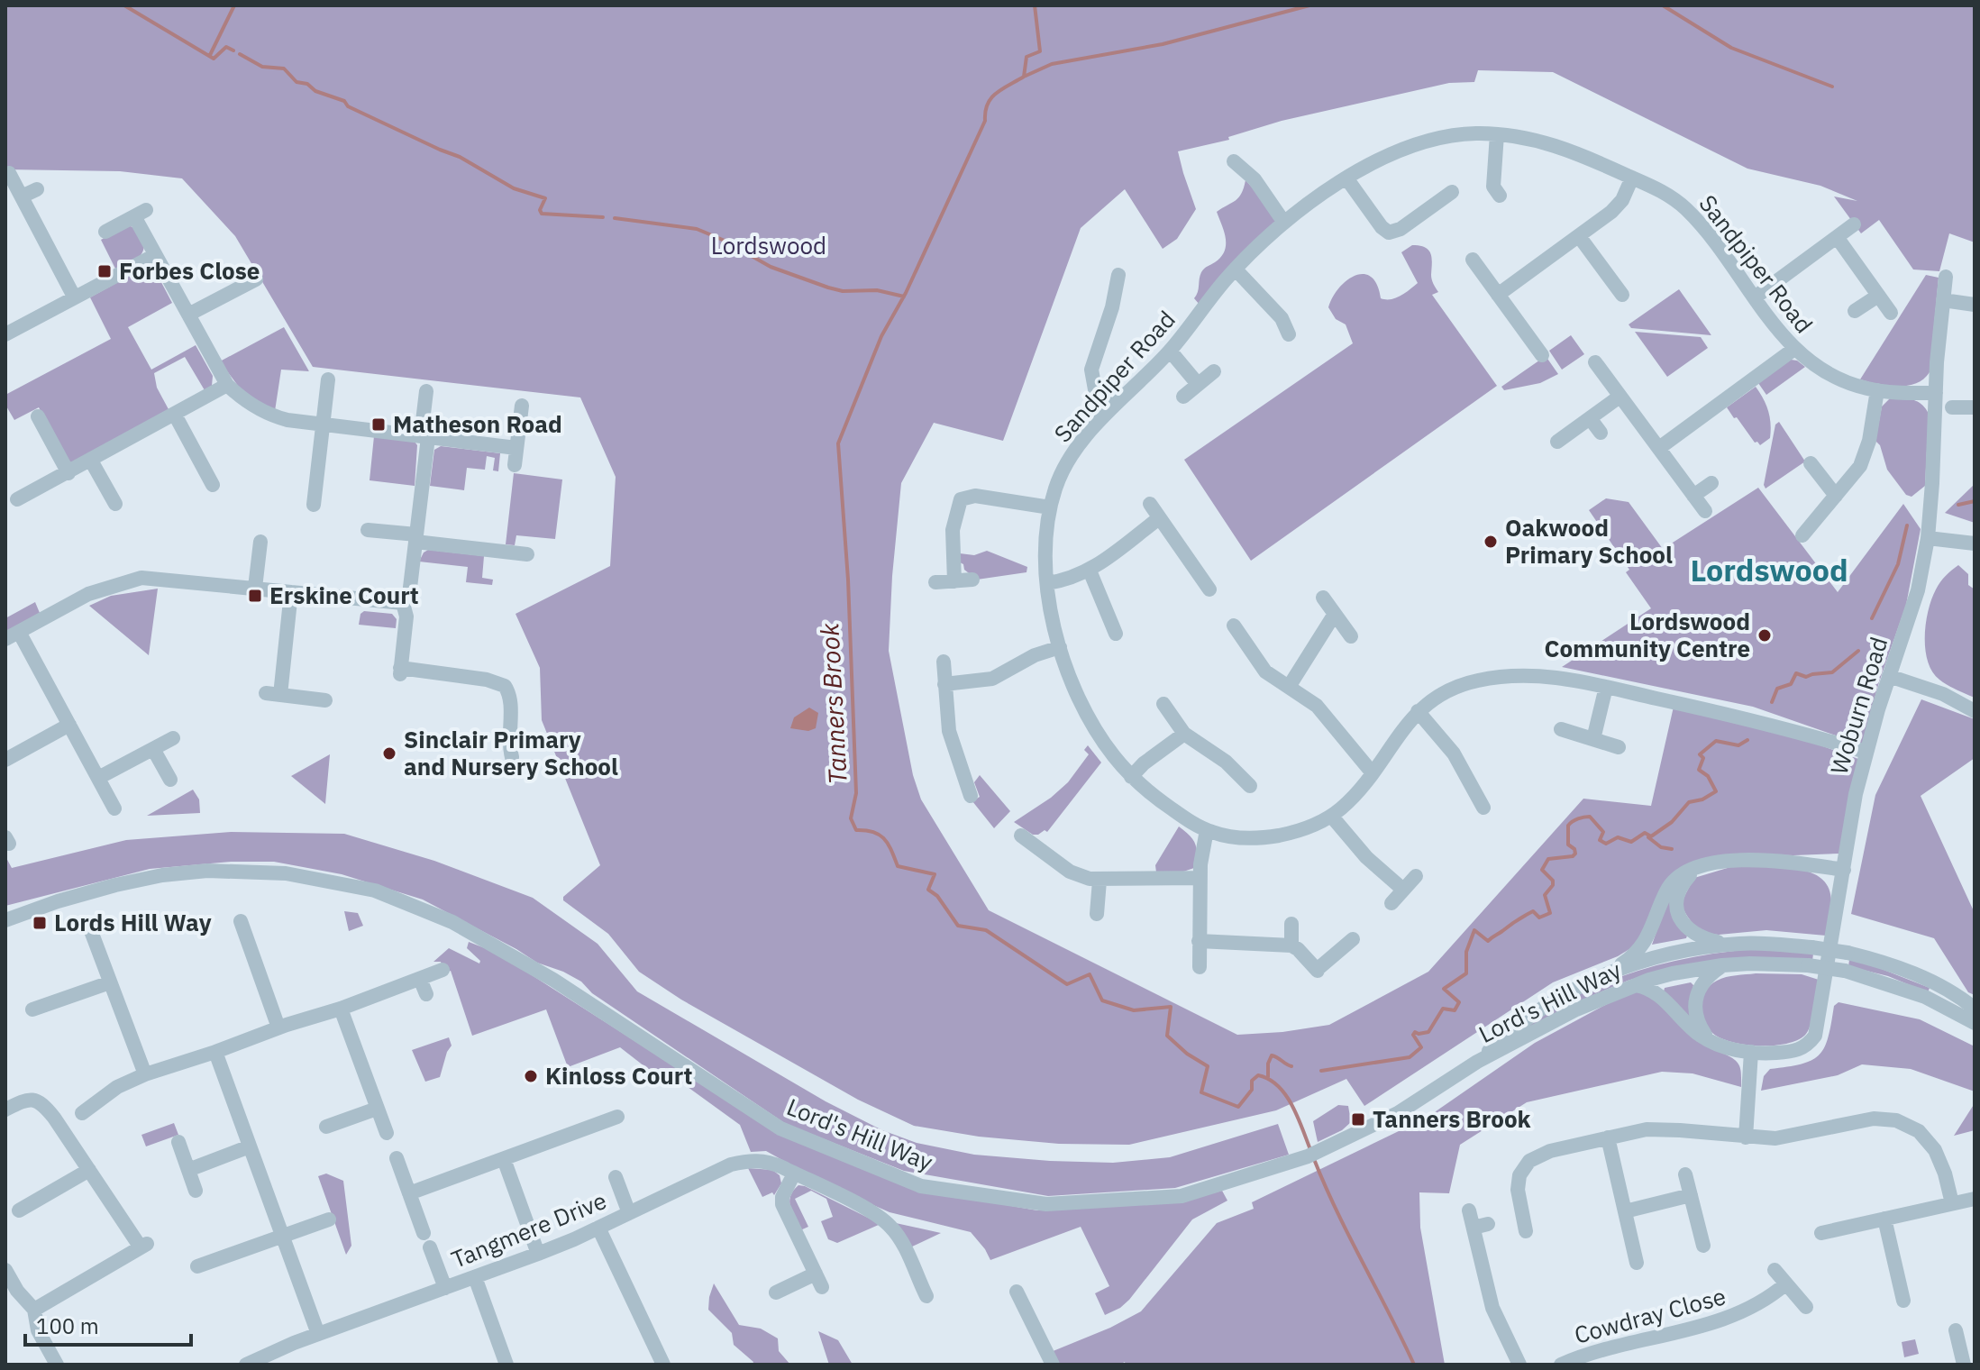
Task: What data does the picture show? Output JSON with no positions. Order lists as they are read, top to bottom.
{
  "streets": {
    "street": [
      "Sandpiper Road",
      "Woburn Road",
      "Lord's Hill Way",
      "Tangmere Drive",
      "Cowdray Close"
    ]
  },
  "crossings": [
    ["Sandpiper Road", "Woburn Road"]
  ],
  "districts": ["Lordswood"],
  "water": ["Tanners Brook"],
  "parks": ["Lordswood"],
  "places": {
    "transit": [
      "Forbes Close",
      "Matheson Road",
      "Erskine Court",
      "Lords Hill Way",
      "Tanners Brook"
    ],
    "other": [
      "Oakwood Primary School",
      "Lordswood Community Centre",
      "Sinclair Primary and Nursery School",
      "Kinloss Court"
    ]
  },
  "scale_bar": "100 m"
}
